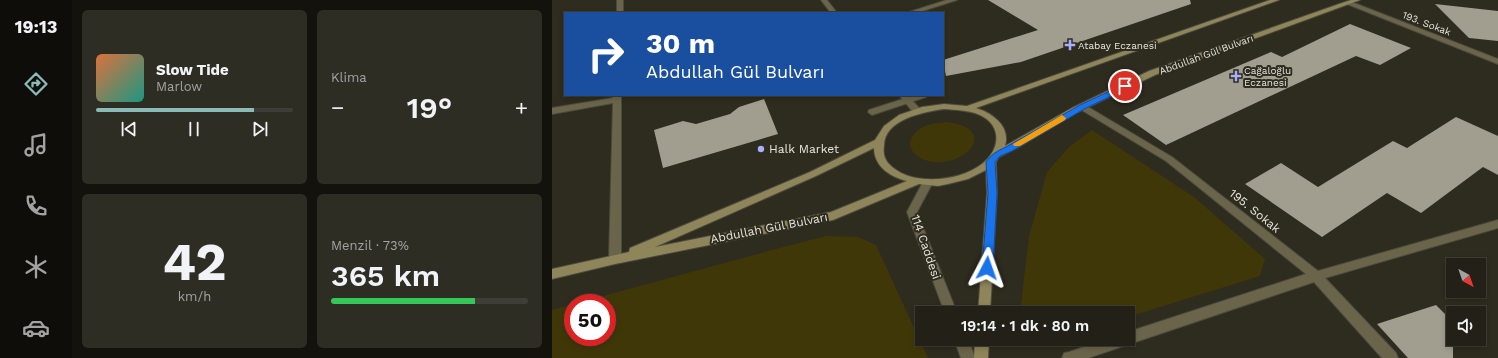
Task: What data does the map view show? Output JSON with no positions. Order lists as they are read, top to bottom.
{
  "streets": {
    "main road": ["Abdullah Gül Bulvarı"],
    "street": ["193. Sokak", "195. Sokak", "114 Caddesi"]
  },
  "crossings": [
    ["193. Sokak", "Abdullah Gül Bulvarı"],
    ["Abdullah Gül Bulvarı", "195. Sokak"],
    ["Abdullah Gül Bulvarı", "114 Caddesi"]
  ],
  "places": {
    "health": ["Atabay Eczanesi", "Cağaloğlu Eczanesi"],
    "other": ["Halk Market"]
  },
  "north": "bottom right",
  "page": {
    "tabs": "19:13",
    "tile": [
      "Klima",
      ["42", "km/h"],
      ["Menzil · 73%", "365 km"]
    ],
    "turn": ["30 m", "Abdullah Gül Bulvarı"],
    "song": ["Slow Tide", "Marlow"],
    "heat": ["−", "19°", "+"],
    "limit": "50",
    "trip": "19:14 · 1 dk · 80 m"
  }
}
